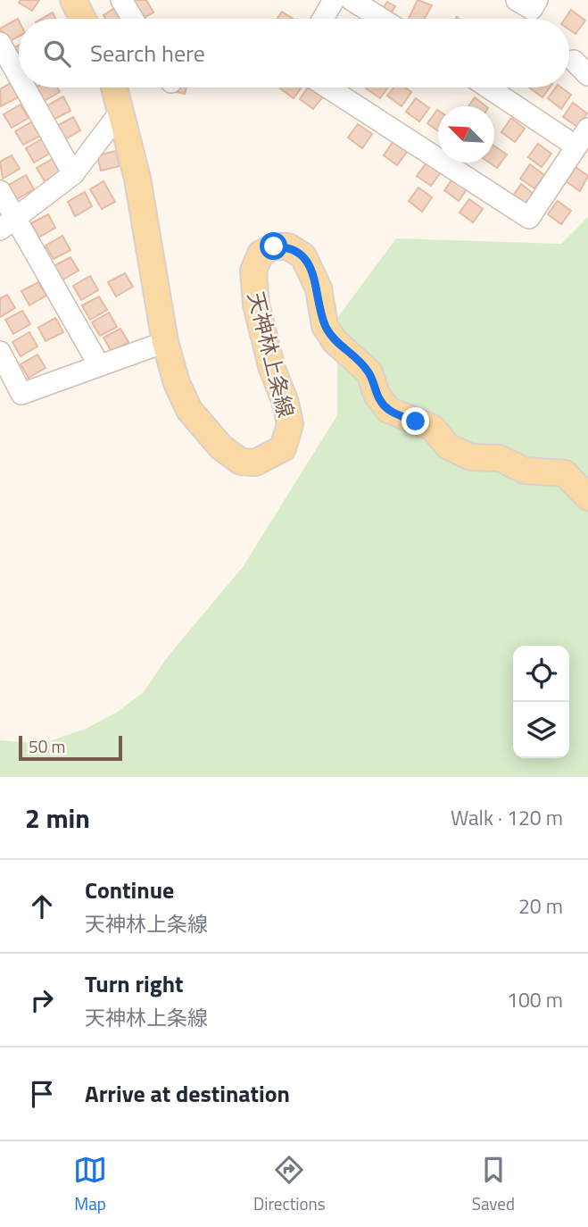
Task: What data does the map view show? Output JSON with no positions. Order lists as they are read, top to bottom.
{
  "streets": {
    "main road": ["天神林上条線"]
  },
  "scale_bar": "50 m",
  "north": "top left",
  "page": {
    "search": "Search here",
    "scale": "50 m",
    "heading": ["2 min", "Walk · 120 m"],
    "list": [
      ["Continue", "天神林上条線", "20 m"],
      ["Turn right", "天神林上条線", "100 m"],
      "Arrive at destination"
    ],
    "nav": ["Map", "Directions", "Saved"]
  }
}
